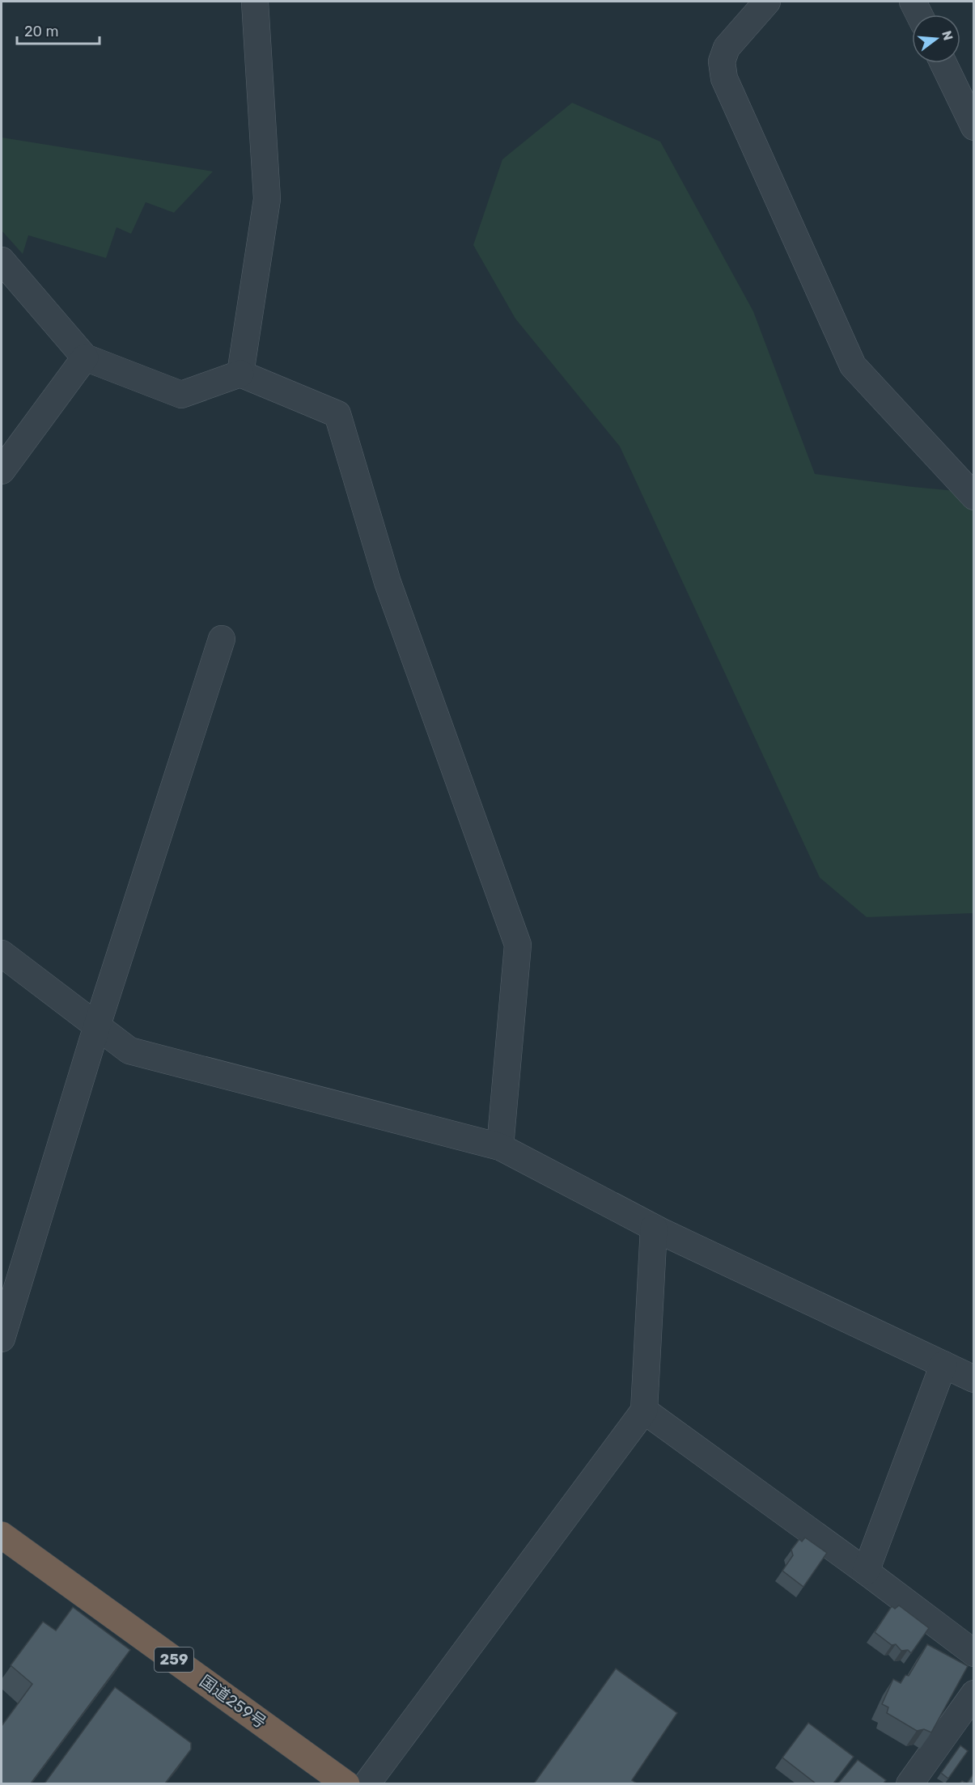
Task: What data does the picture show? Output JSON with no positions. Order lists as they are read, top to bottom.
{
  "streets": {
    "highway": ["259", "国道259号"]
  },
  "scale_bar": "20 m",
  "north": "right"
}
